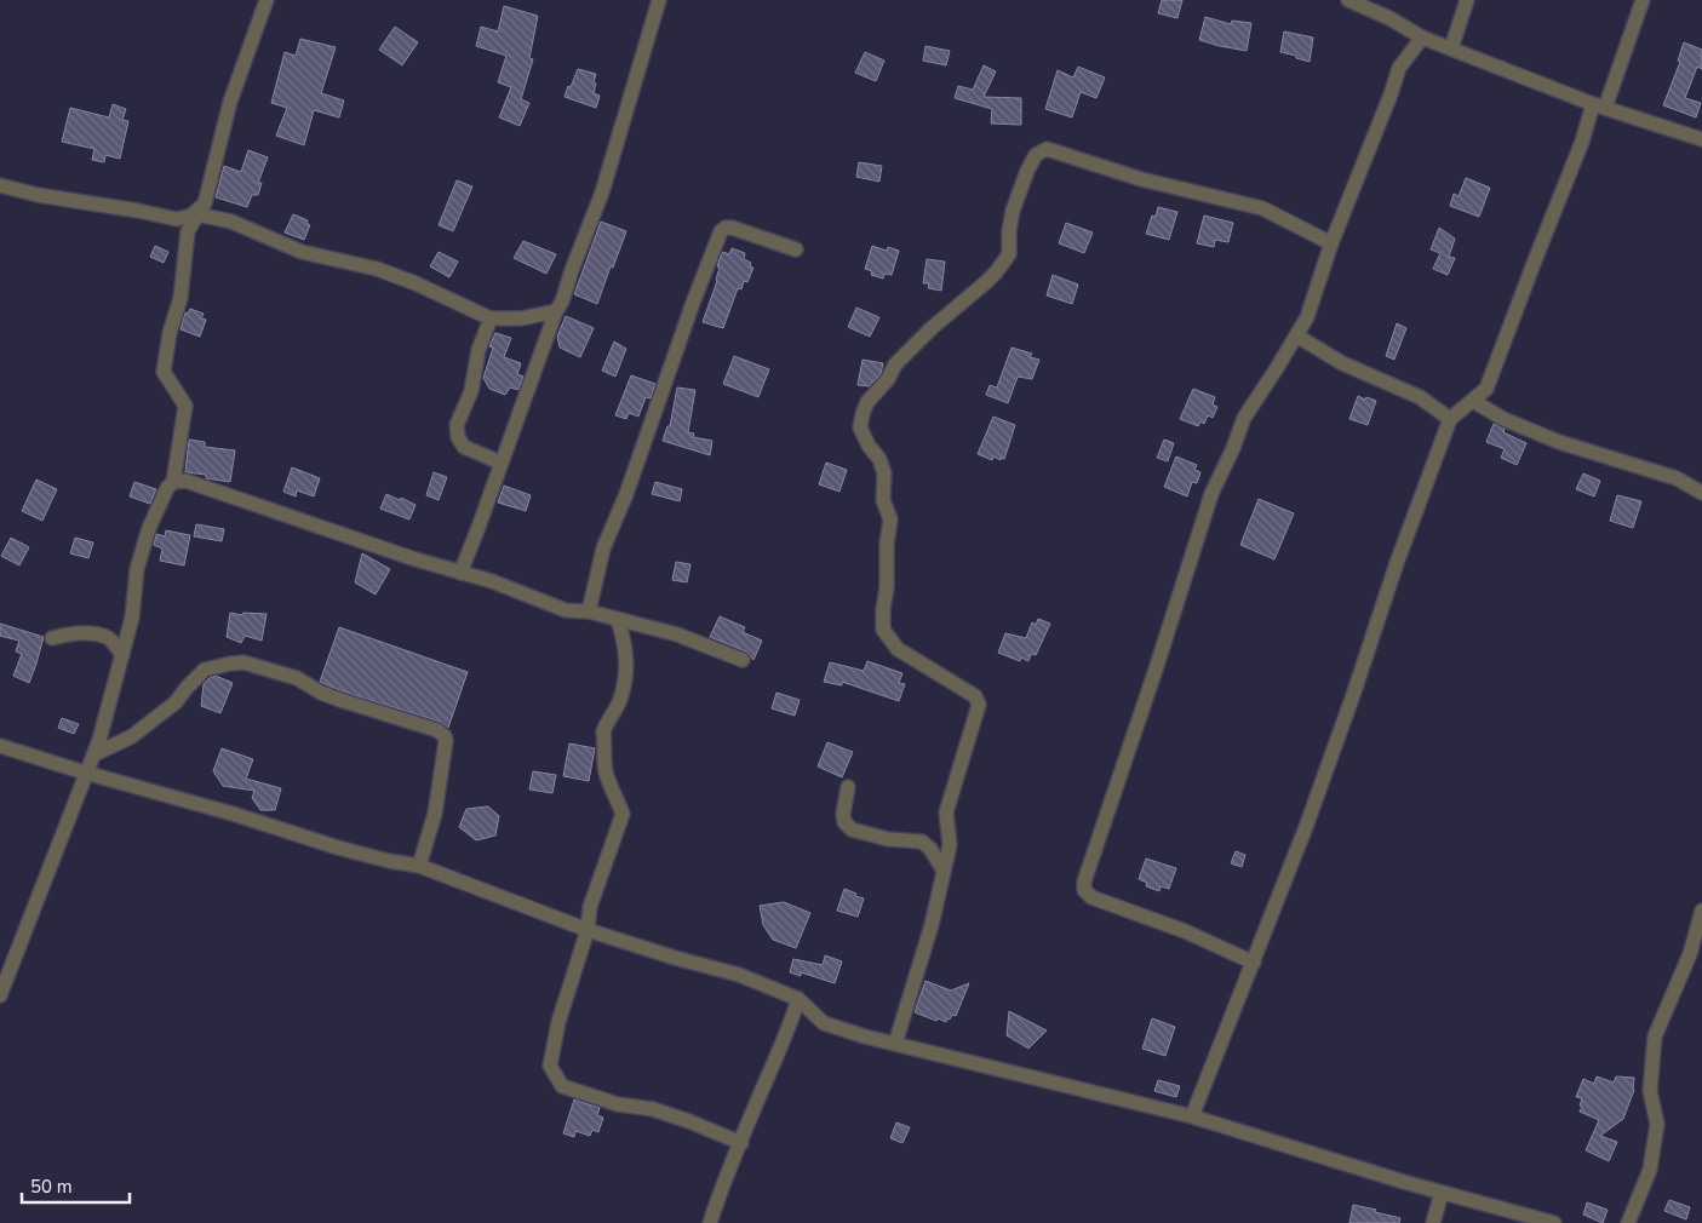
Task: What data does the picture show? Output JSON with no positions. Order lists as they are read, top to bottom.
{
  "scale_bar": "50 m"
}
